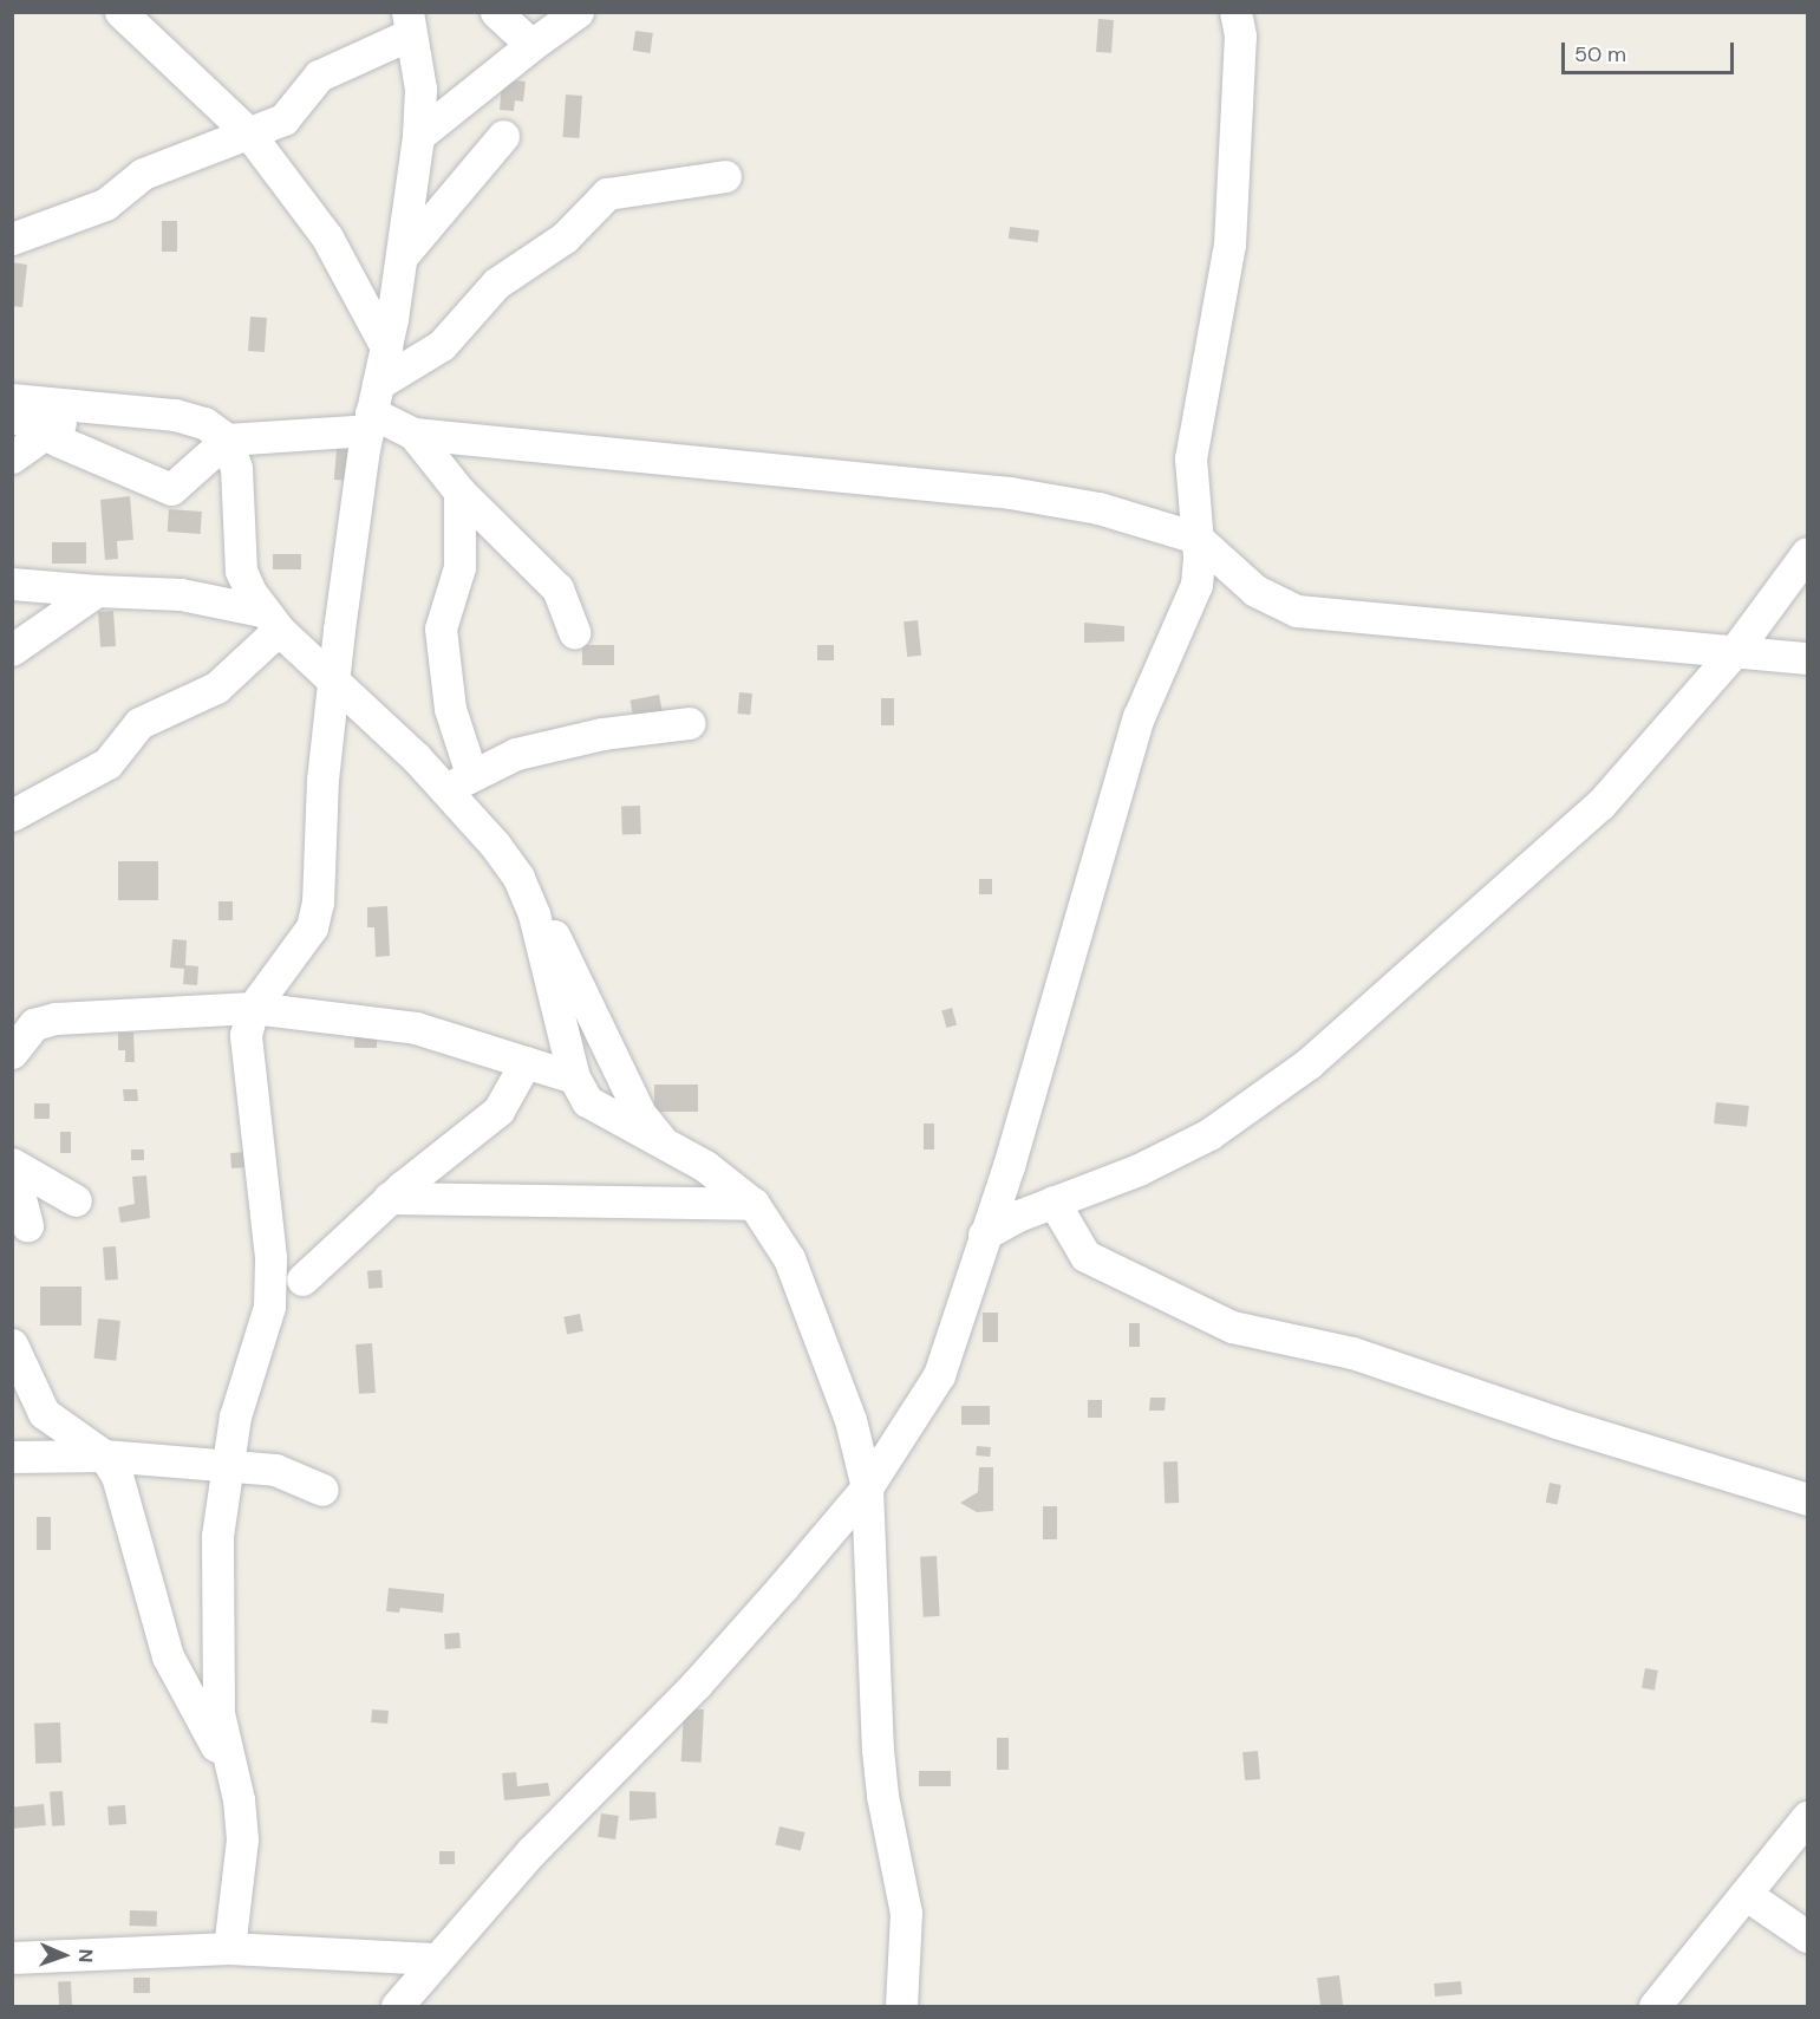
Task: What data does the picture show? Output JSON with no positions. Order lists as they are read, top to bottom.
{
  "scale_bar": "50 m",
  "north": "right"
}
